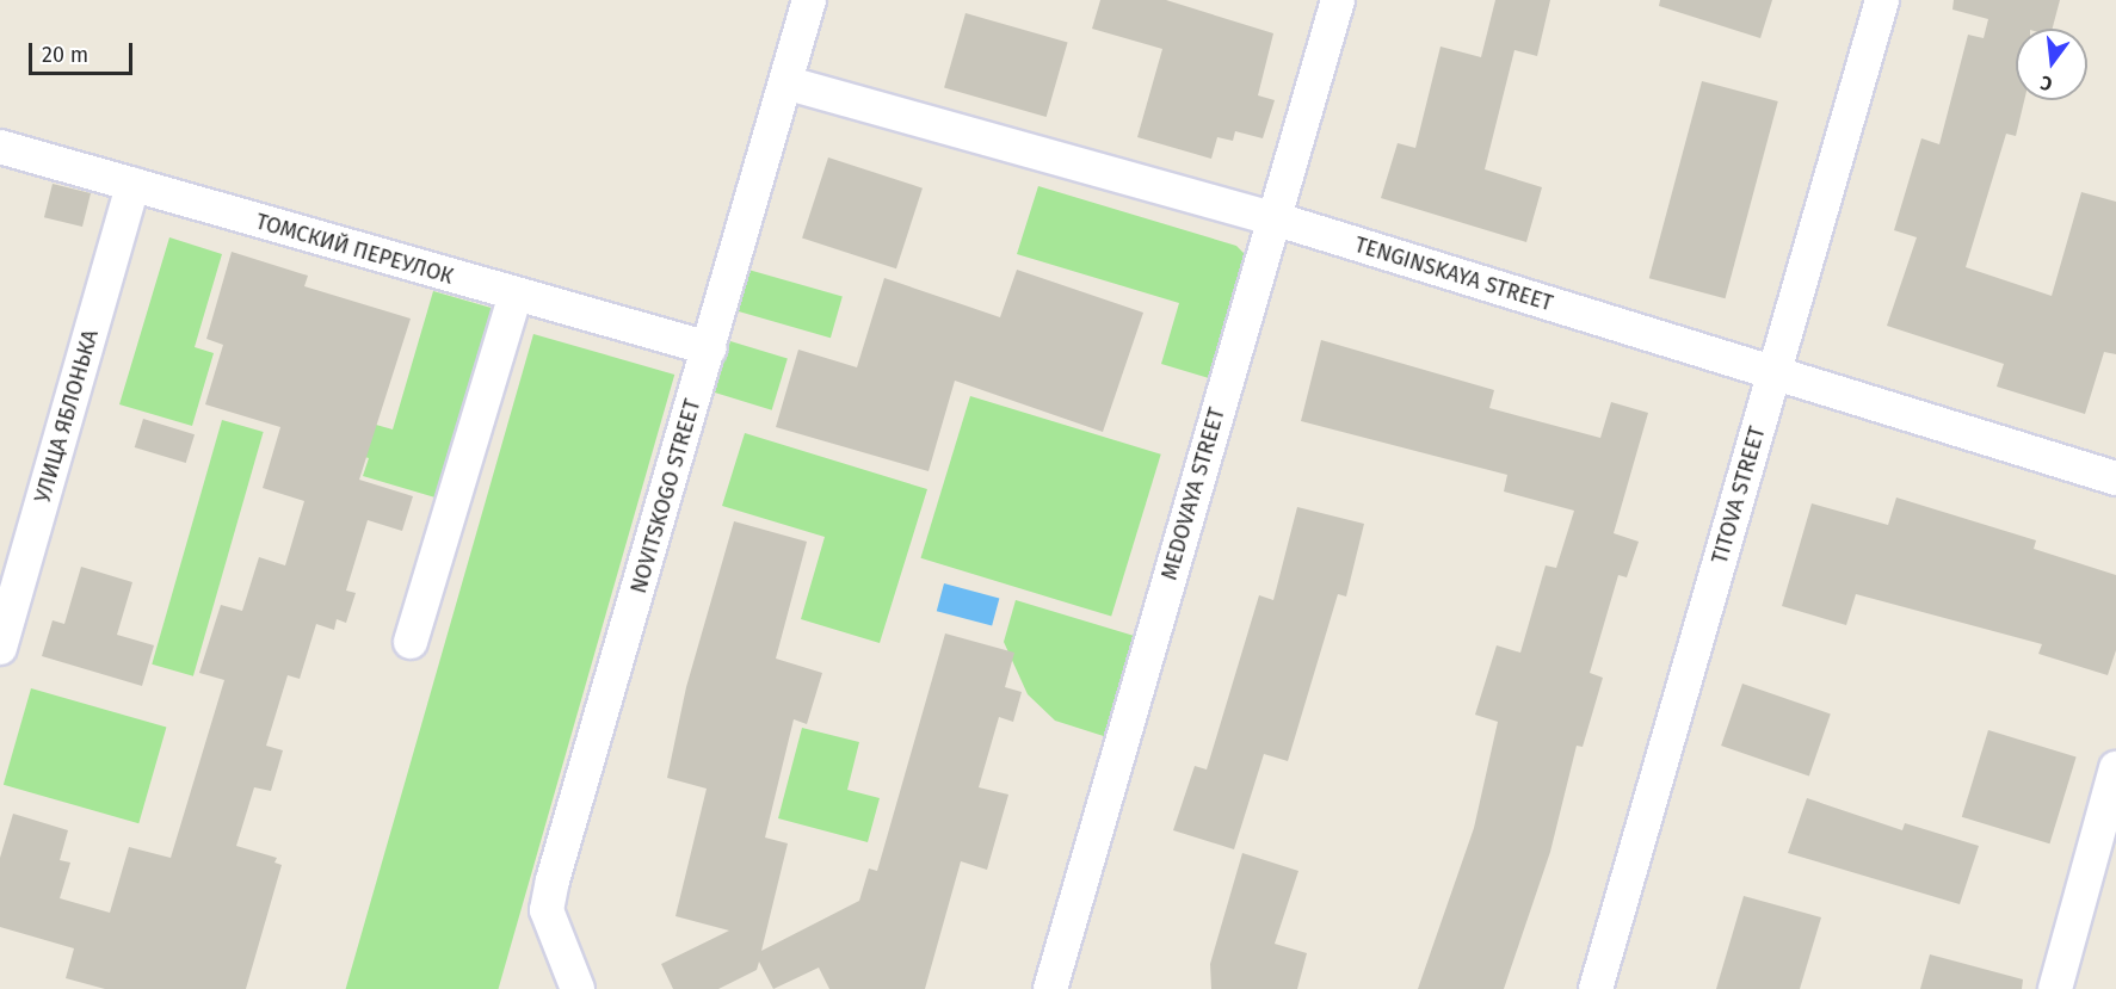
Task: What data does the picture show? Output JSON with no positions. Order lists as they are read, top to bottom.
{
  "streets": {
    "street": [
      "ТОМСКИЙ ПЕРЕУЛОК",
      "TENGINSKAYA STREET",
      "УЛИЦА ЯБЛОНЬКА",
      "MEDOVAYA STREET",
      "TITOVA STREET",
      "NOVITSKOGO STREET"
    ]
  },
  "crossings": [
    ["ТОМСКИЙ ПЕРЕУЛОК", "УЛИЦА ЯБЛОНЬКА"],
    ["ТОМСКИЙ ПЕРЕУЛОК", "NOVITSKOGO STREET"],
    ["TENGINSKAYA STREET", "MEDOVAYA STREET"],
    ["TENGINSKAYA STREET", "TITOVA STREET"],
    ["TENGINSKAYA STREET", "NOVITSKOGO STREET"]
  ],
  "scale_bar": "20 m",
  "north": "bottom"
}
